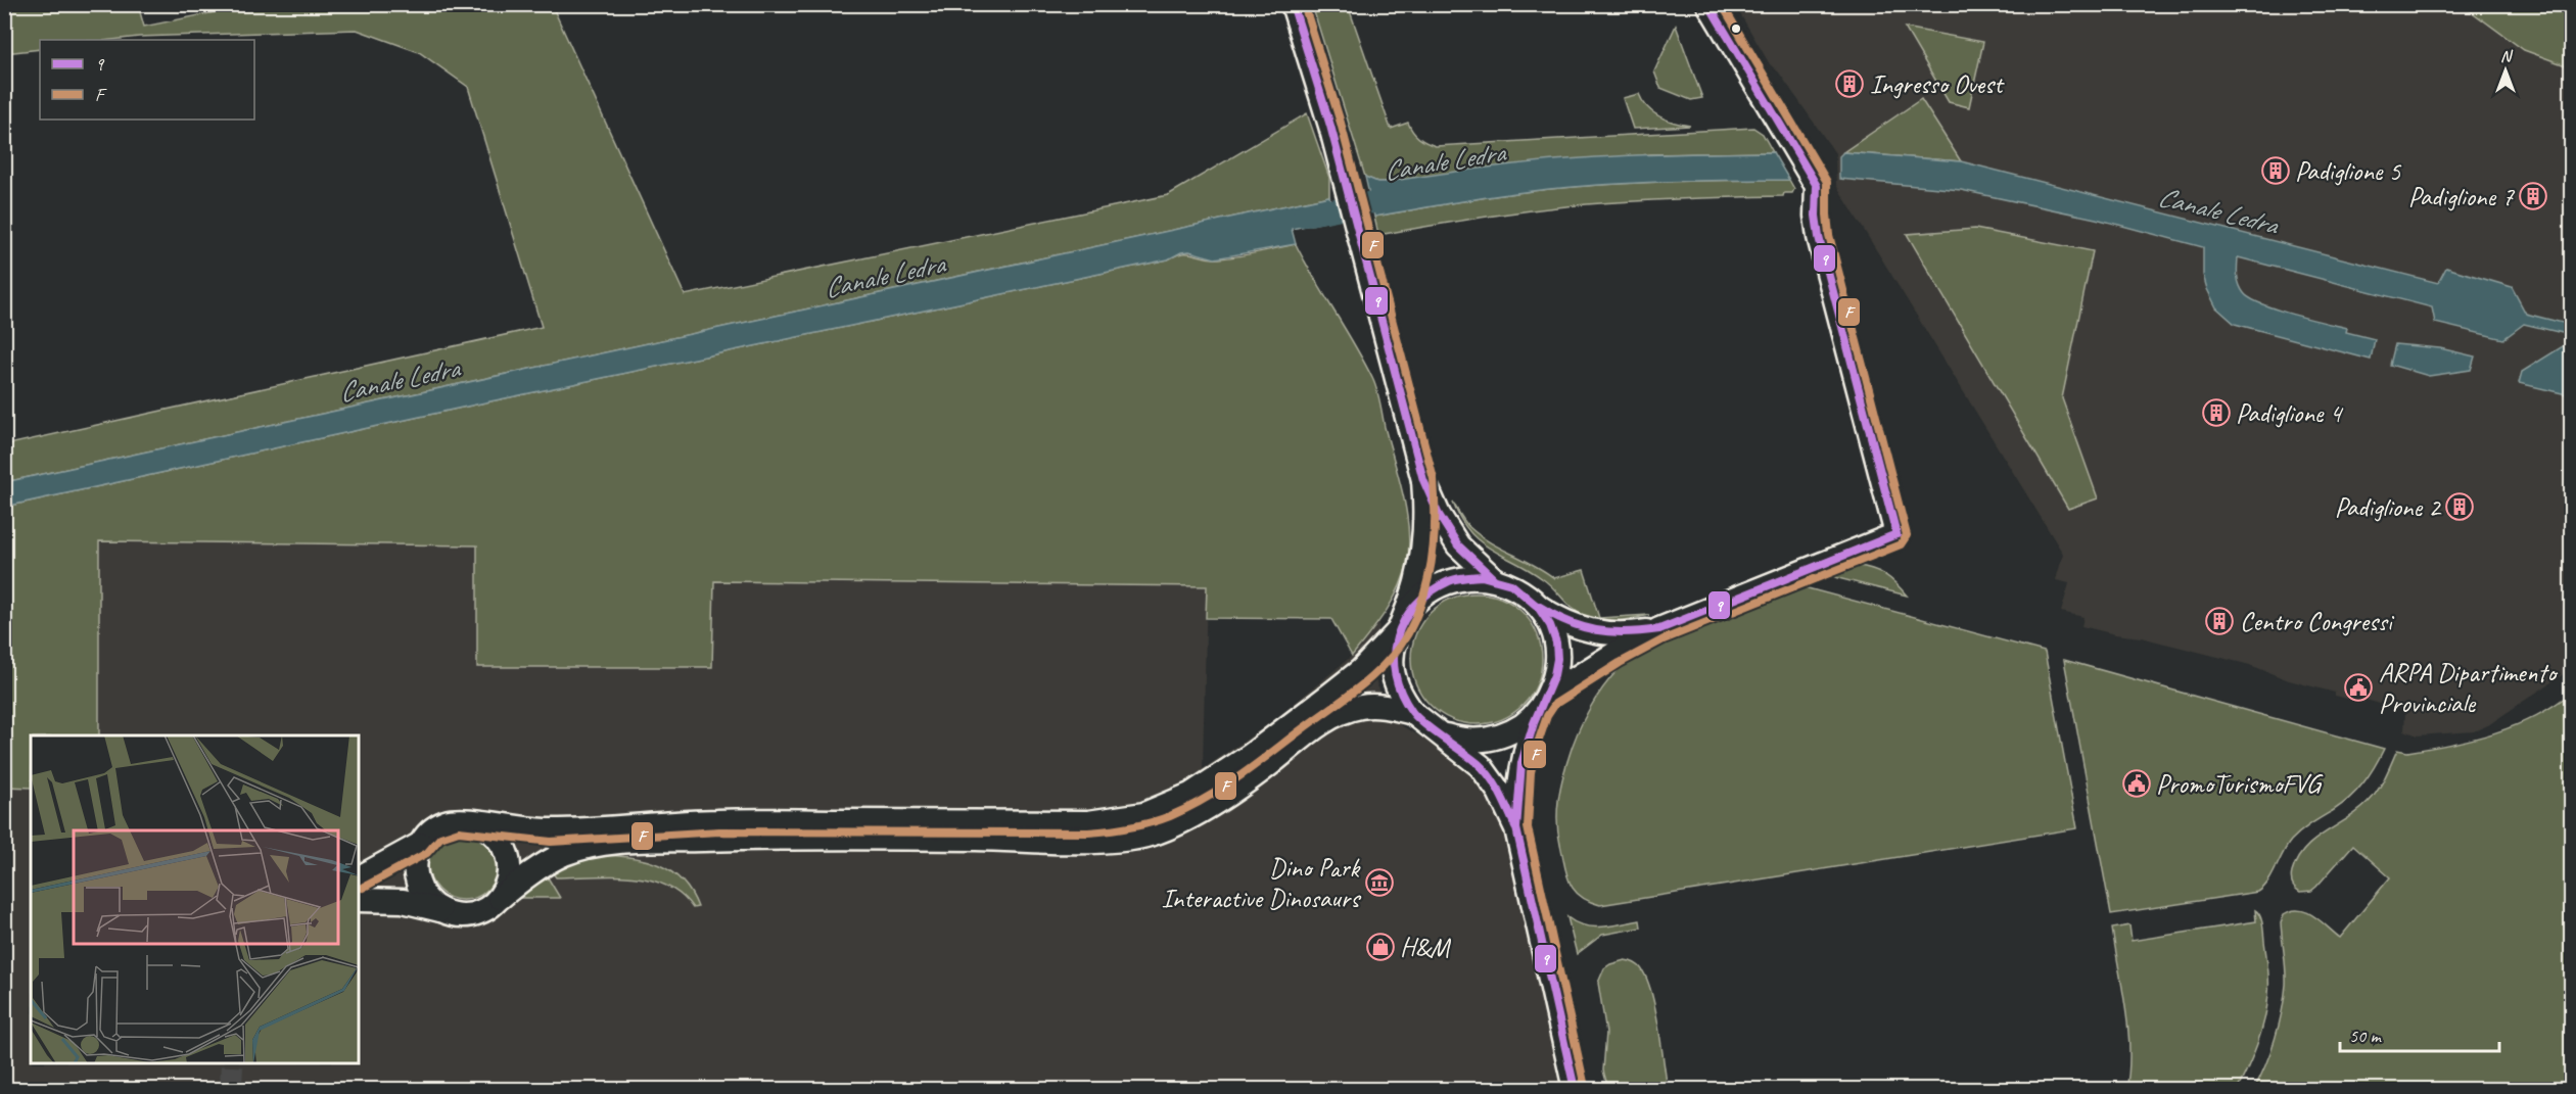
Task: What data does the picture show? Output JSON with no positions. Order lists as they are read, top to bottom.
{
  "water": ["Canale Ledra"],
  "places": {
    "building": [
      "Ingresso Ovest",
      "Padiglione 5",
      "Padiglione 7",
      "Padiglione 4",
      "Padiglione 2",
      "Centro Congressi"
    ],
    "public building": ["ARPA Dipartimento Provinciale", "PromoTurismoFVG"],
    "museum": ["Dino Park Interactive Dinosaurs"],
    "shop": ["H&M"]
  },
  "lines": ["transit line 9", "transit line F"],
  "legend": ["9", "F"],
  "scale_bar": "50 m",
  "north": "top"
}
